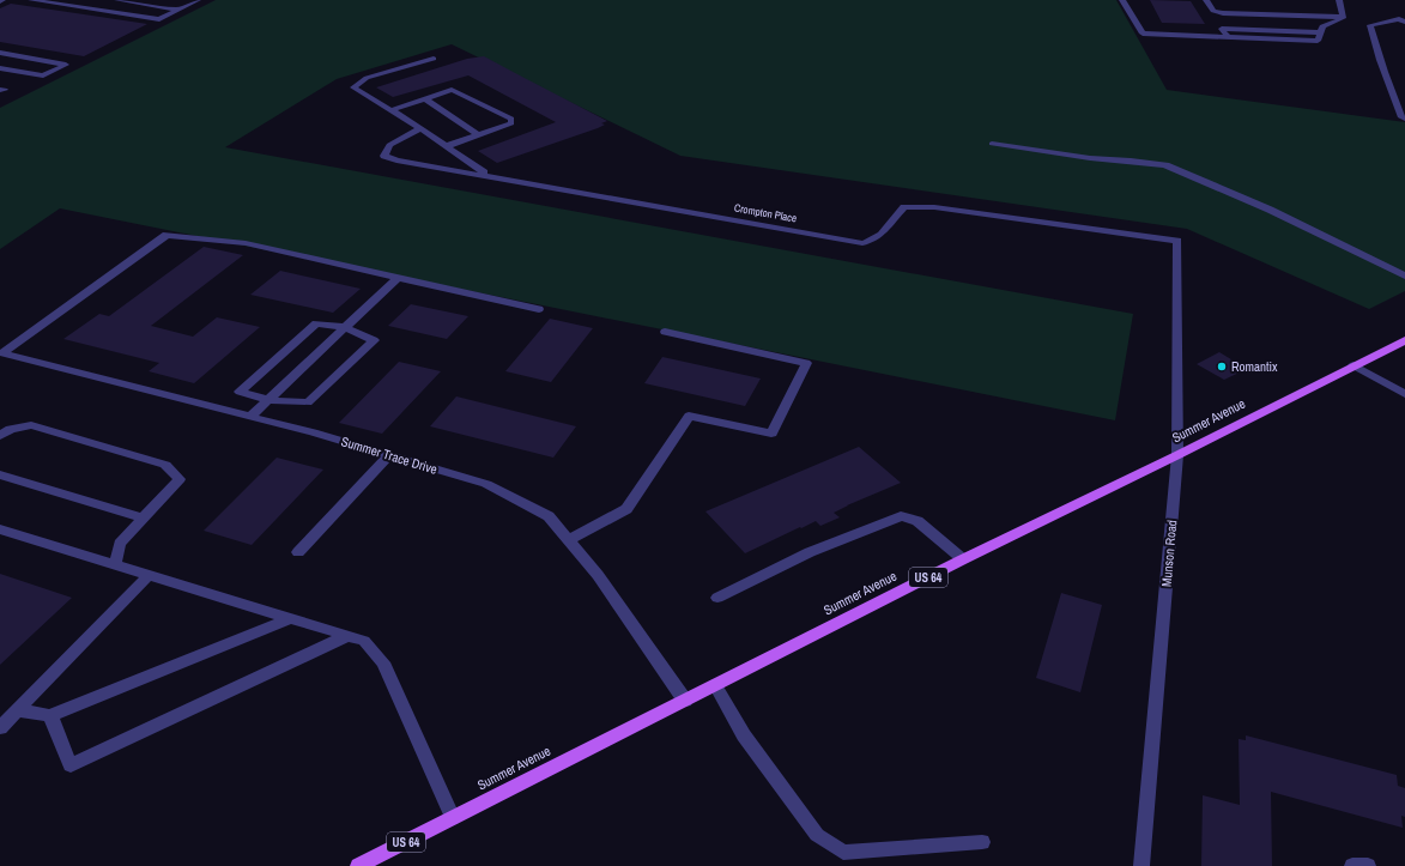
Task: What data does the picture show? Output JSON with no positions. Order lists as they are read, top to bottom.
{
  "streets": {
    "main road": ["Summer Avenue", "US 64"],
    "street": ["Crompton Place", "Summer Trace Drive", "Munson Road"]
  },
  "crossings": [
    ["Crompton Place", "Munson Road"],
    ["Summer Avenue", "Summer Trace Drive"],
    ["Summer Avenue", "Munson Road"]
  ],
  "places": ["Romantix"]
}
